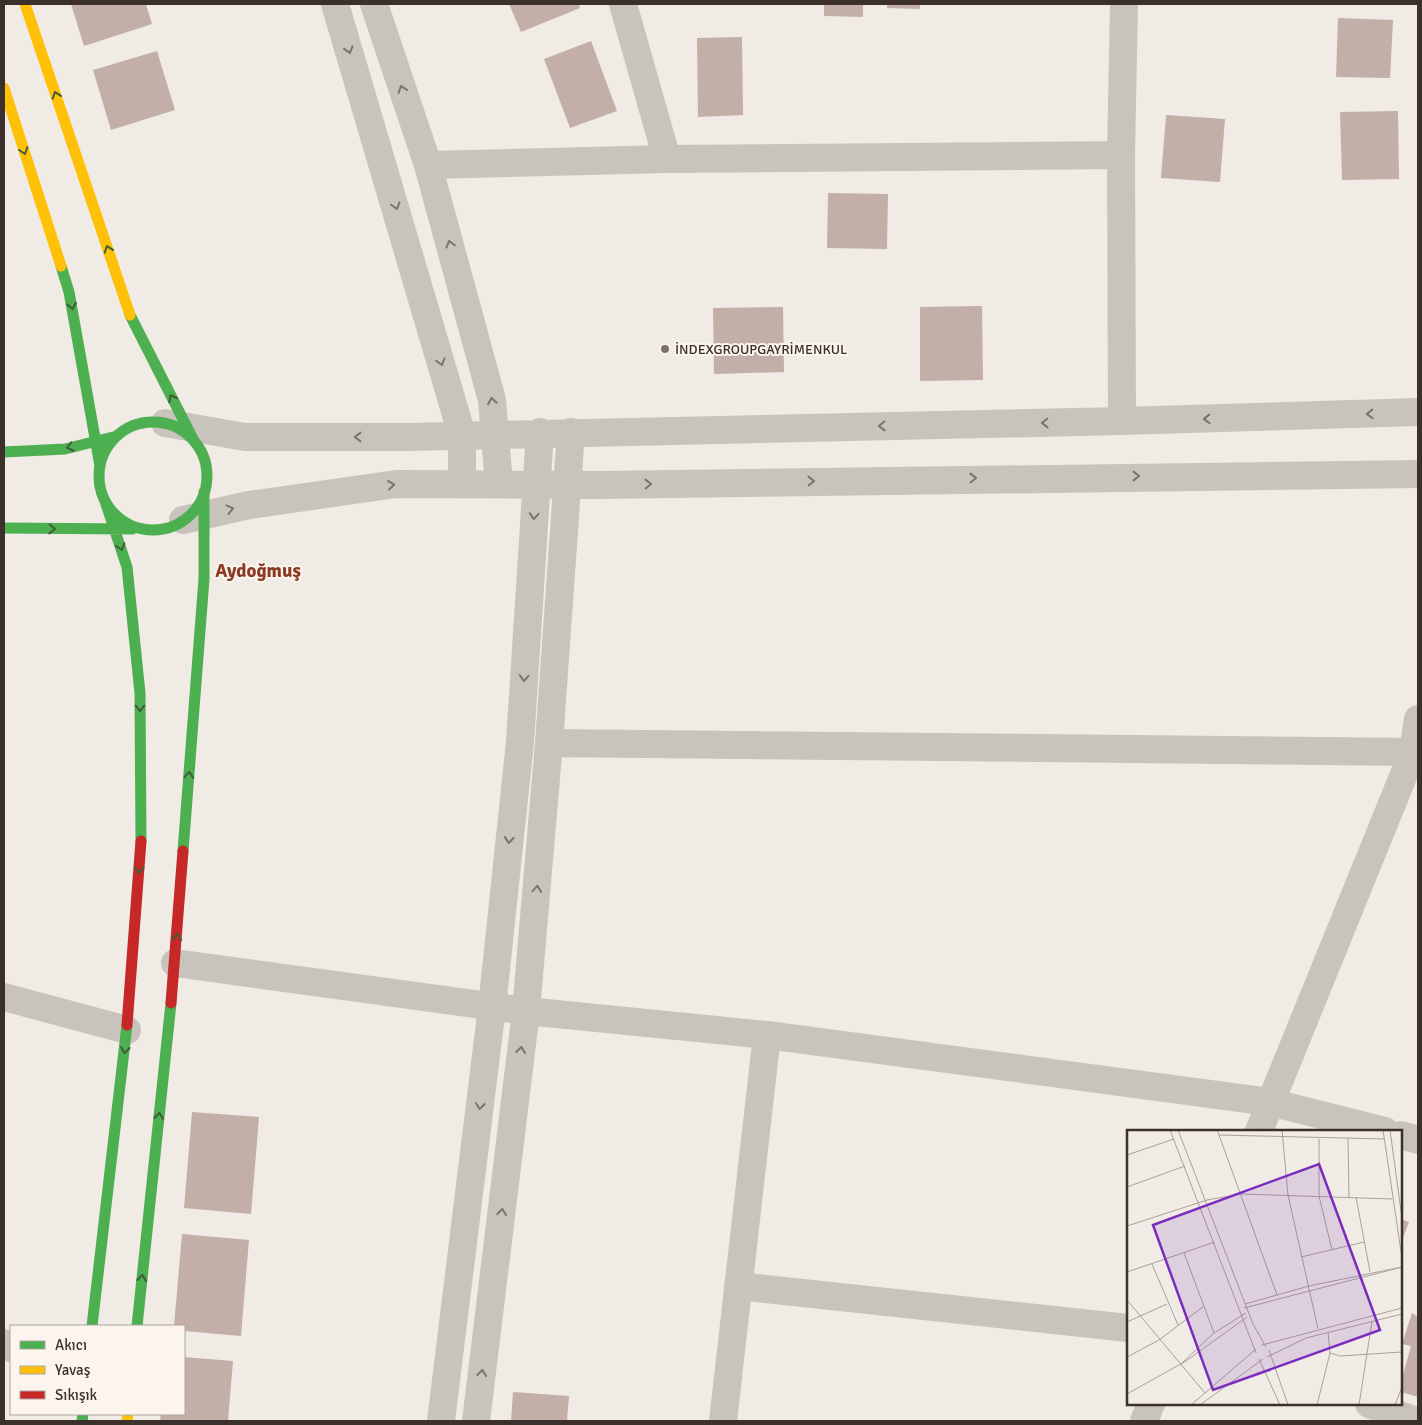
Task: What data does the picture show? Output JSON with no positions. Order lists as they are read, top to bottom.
{
  "districts": ["Aydoğmuş"],
  "places": ["İNDEXGROUPGAYRİMENKUL"],
  "legend": ["Akıcı", "Yavaş", "Sıkışık"]
}
